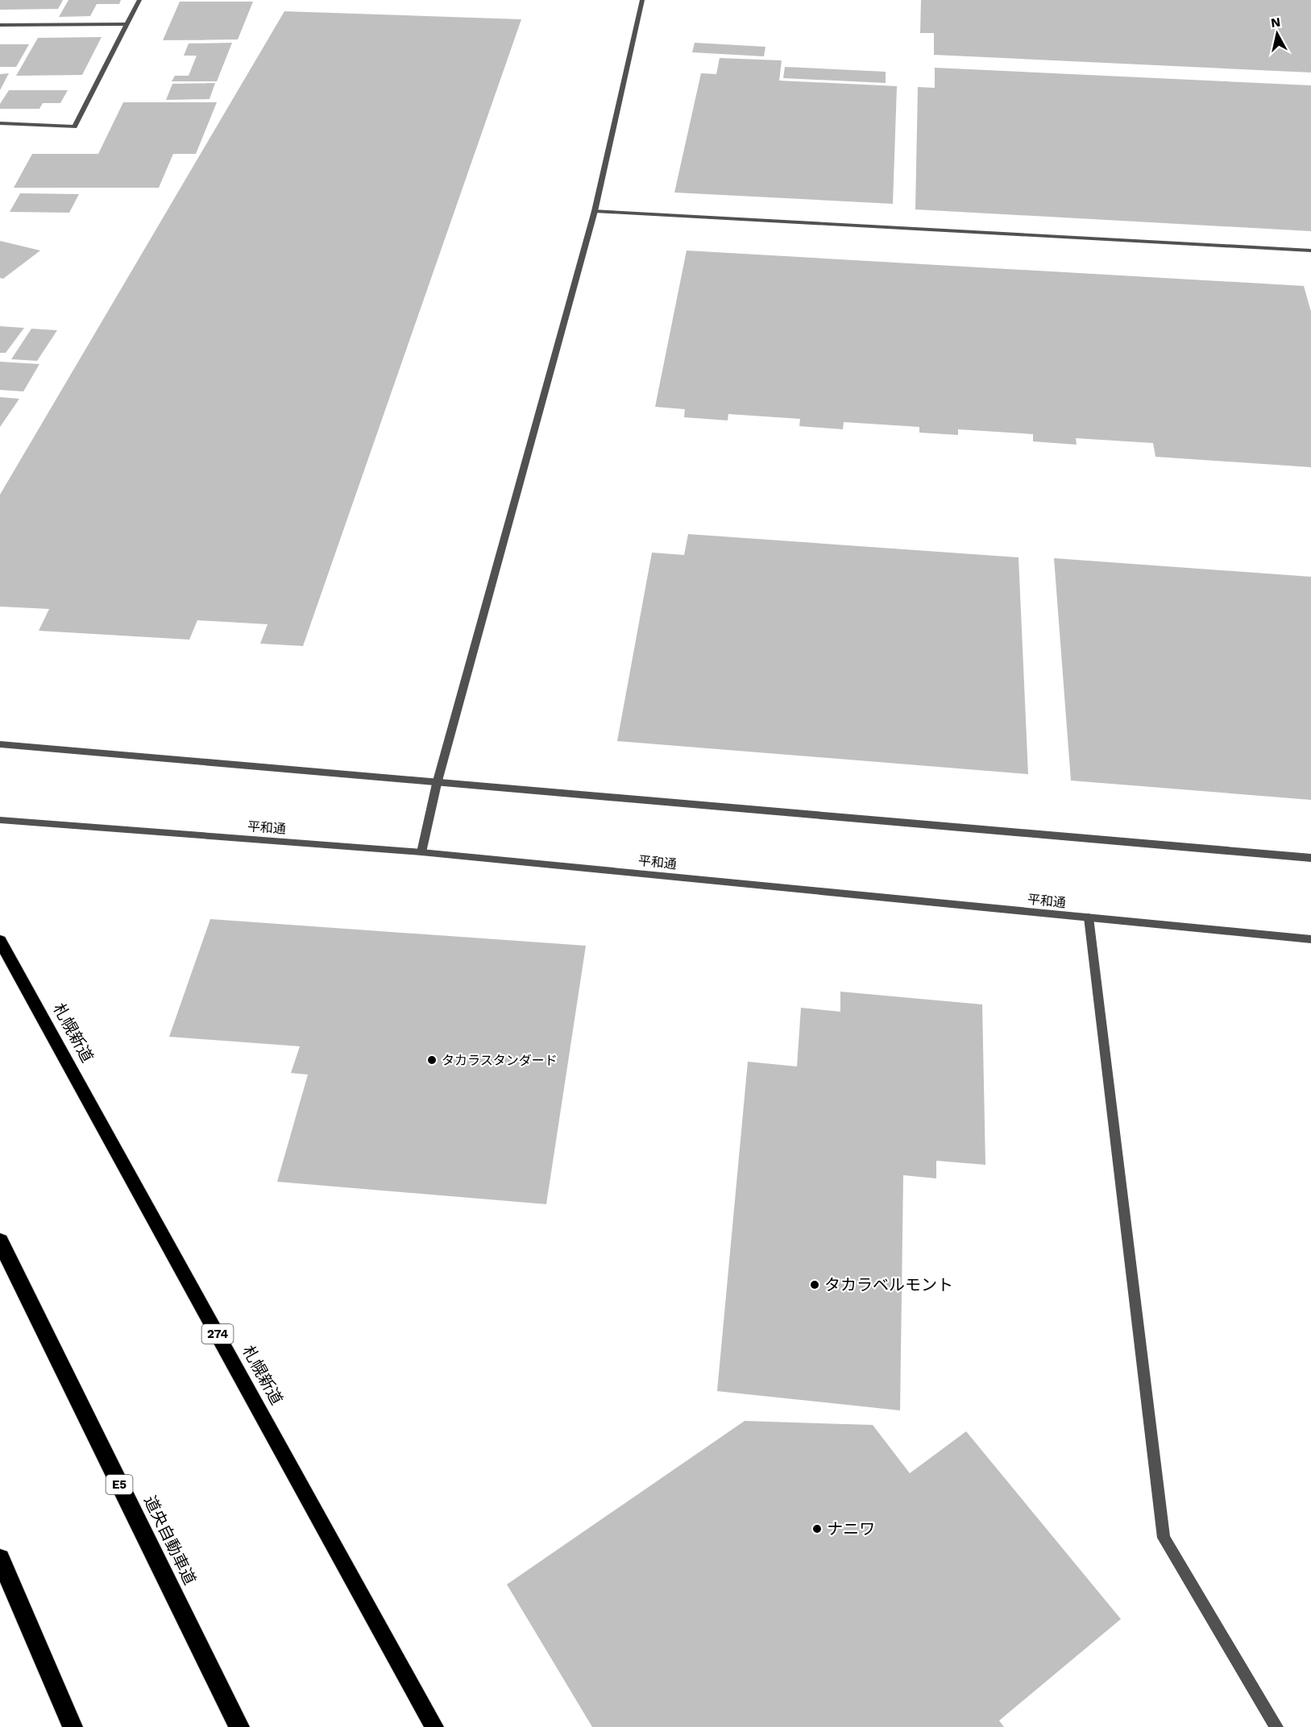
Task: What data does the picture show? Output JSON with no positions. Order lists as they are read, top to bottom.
{
  "streets": {
    "highway": [
      "札幌新道",
      "274",
      "E5",
      "道央自動車道"
    ],
    "street": ["平和通"]
  },
  "places": ["タカラスタンダード", "タカラベルモント", "ナニワ"],
  "north": "top"
}
